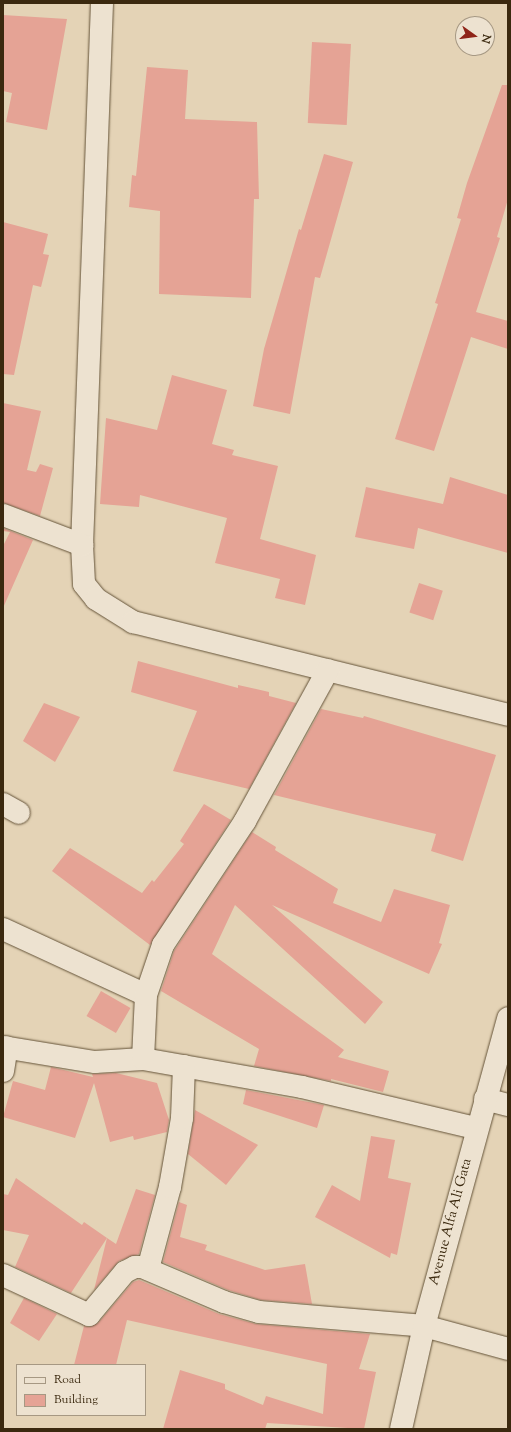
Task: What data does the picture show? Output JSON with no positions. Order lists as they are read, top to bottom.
{
  "streets": {
    "street": ["Avenue Alfa Ali Gata"]
  },
  "legend": ["Road", "Building"],
  "north": "right"
}
